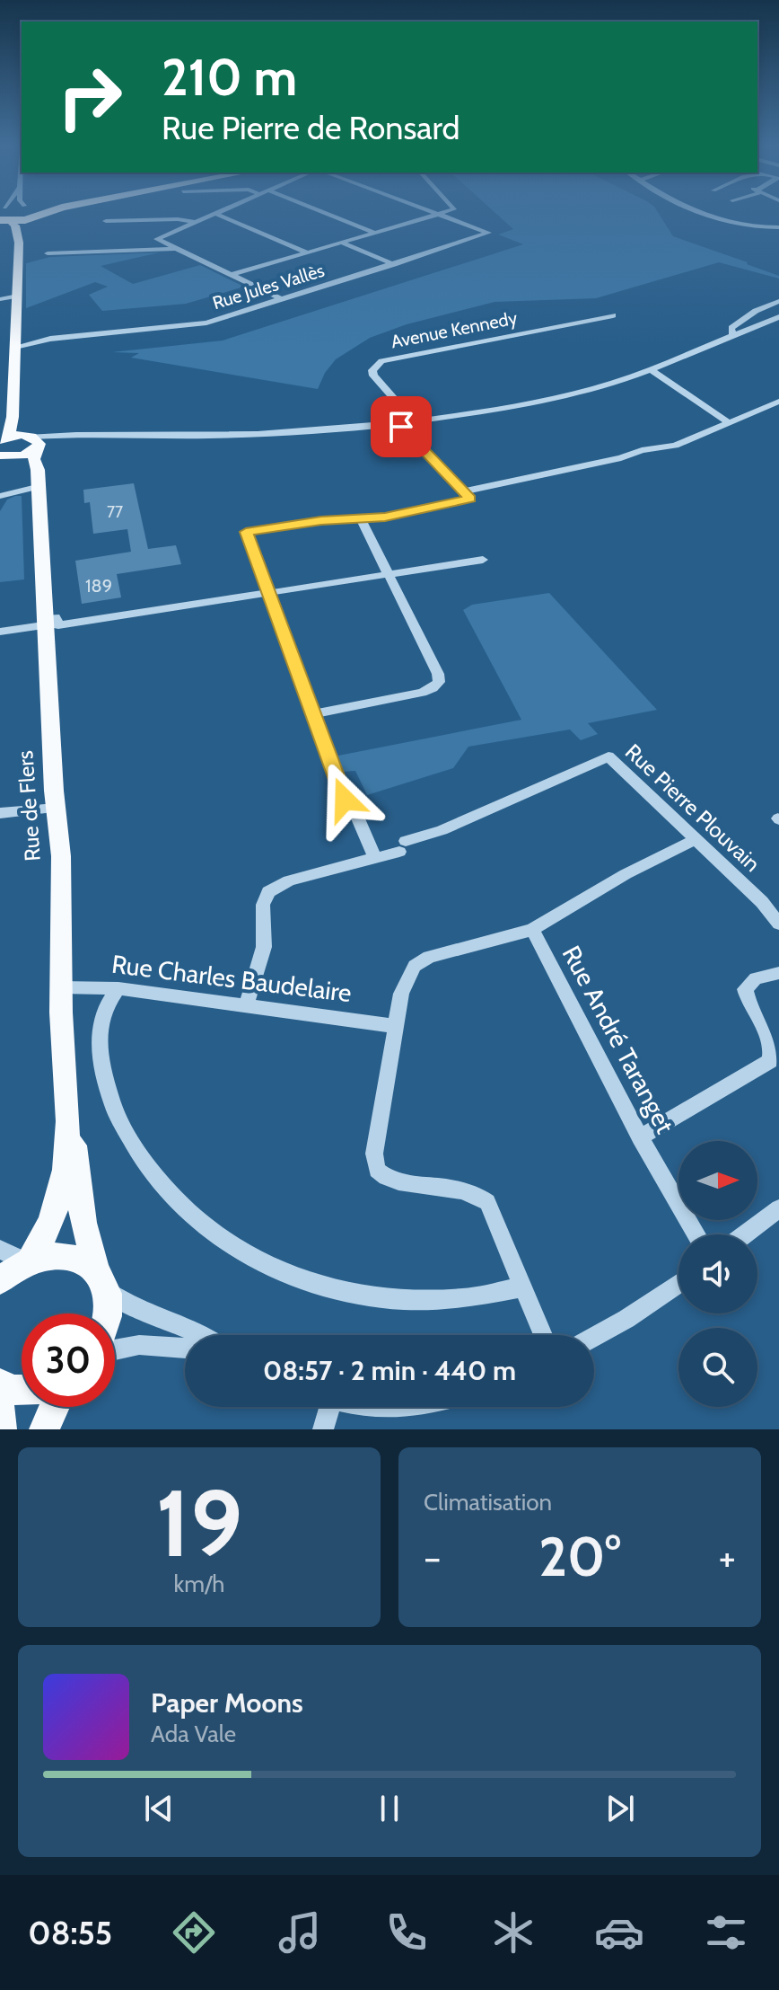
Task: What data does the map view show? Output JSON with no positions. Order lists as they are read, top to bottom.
{
  "streets": {
    "main road": ["Rue de Flers"],
    "street": [
      "Rue Jules Vallès",
      "Avenue Kennedy",
      "Rue Pierre Plouvain",
      "Rue Charles Baudelaire",
      "Rue André Taranget"
    ]
  },
  "crossings": [
    ["Rue de Flers", "Rue Charles Baudelaire"]
  ],
  "house_numbers": ["77", "189"],
  "north": "right",
  "page": {
    "turn": ["210 m", "Rue Pierre de Ronsard"],
    "limit": "30",
    "trip": "08:57 · 2 min · 440 m",
    "tile": [
      ["19", "km/h"],
      "Climatisation"
    ],
    "heat": ["−", "20°", "+"],
    "song": ["Paper Moons", "Ada Vale"],
    "tabs": "08:55"
  }
}
